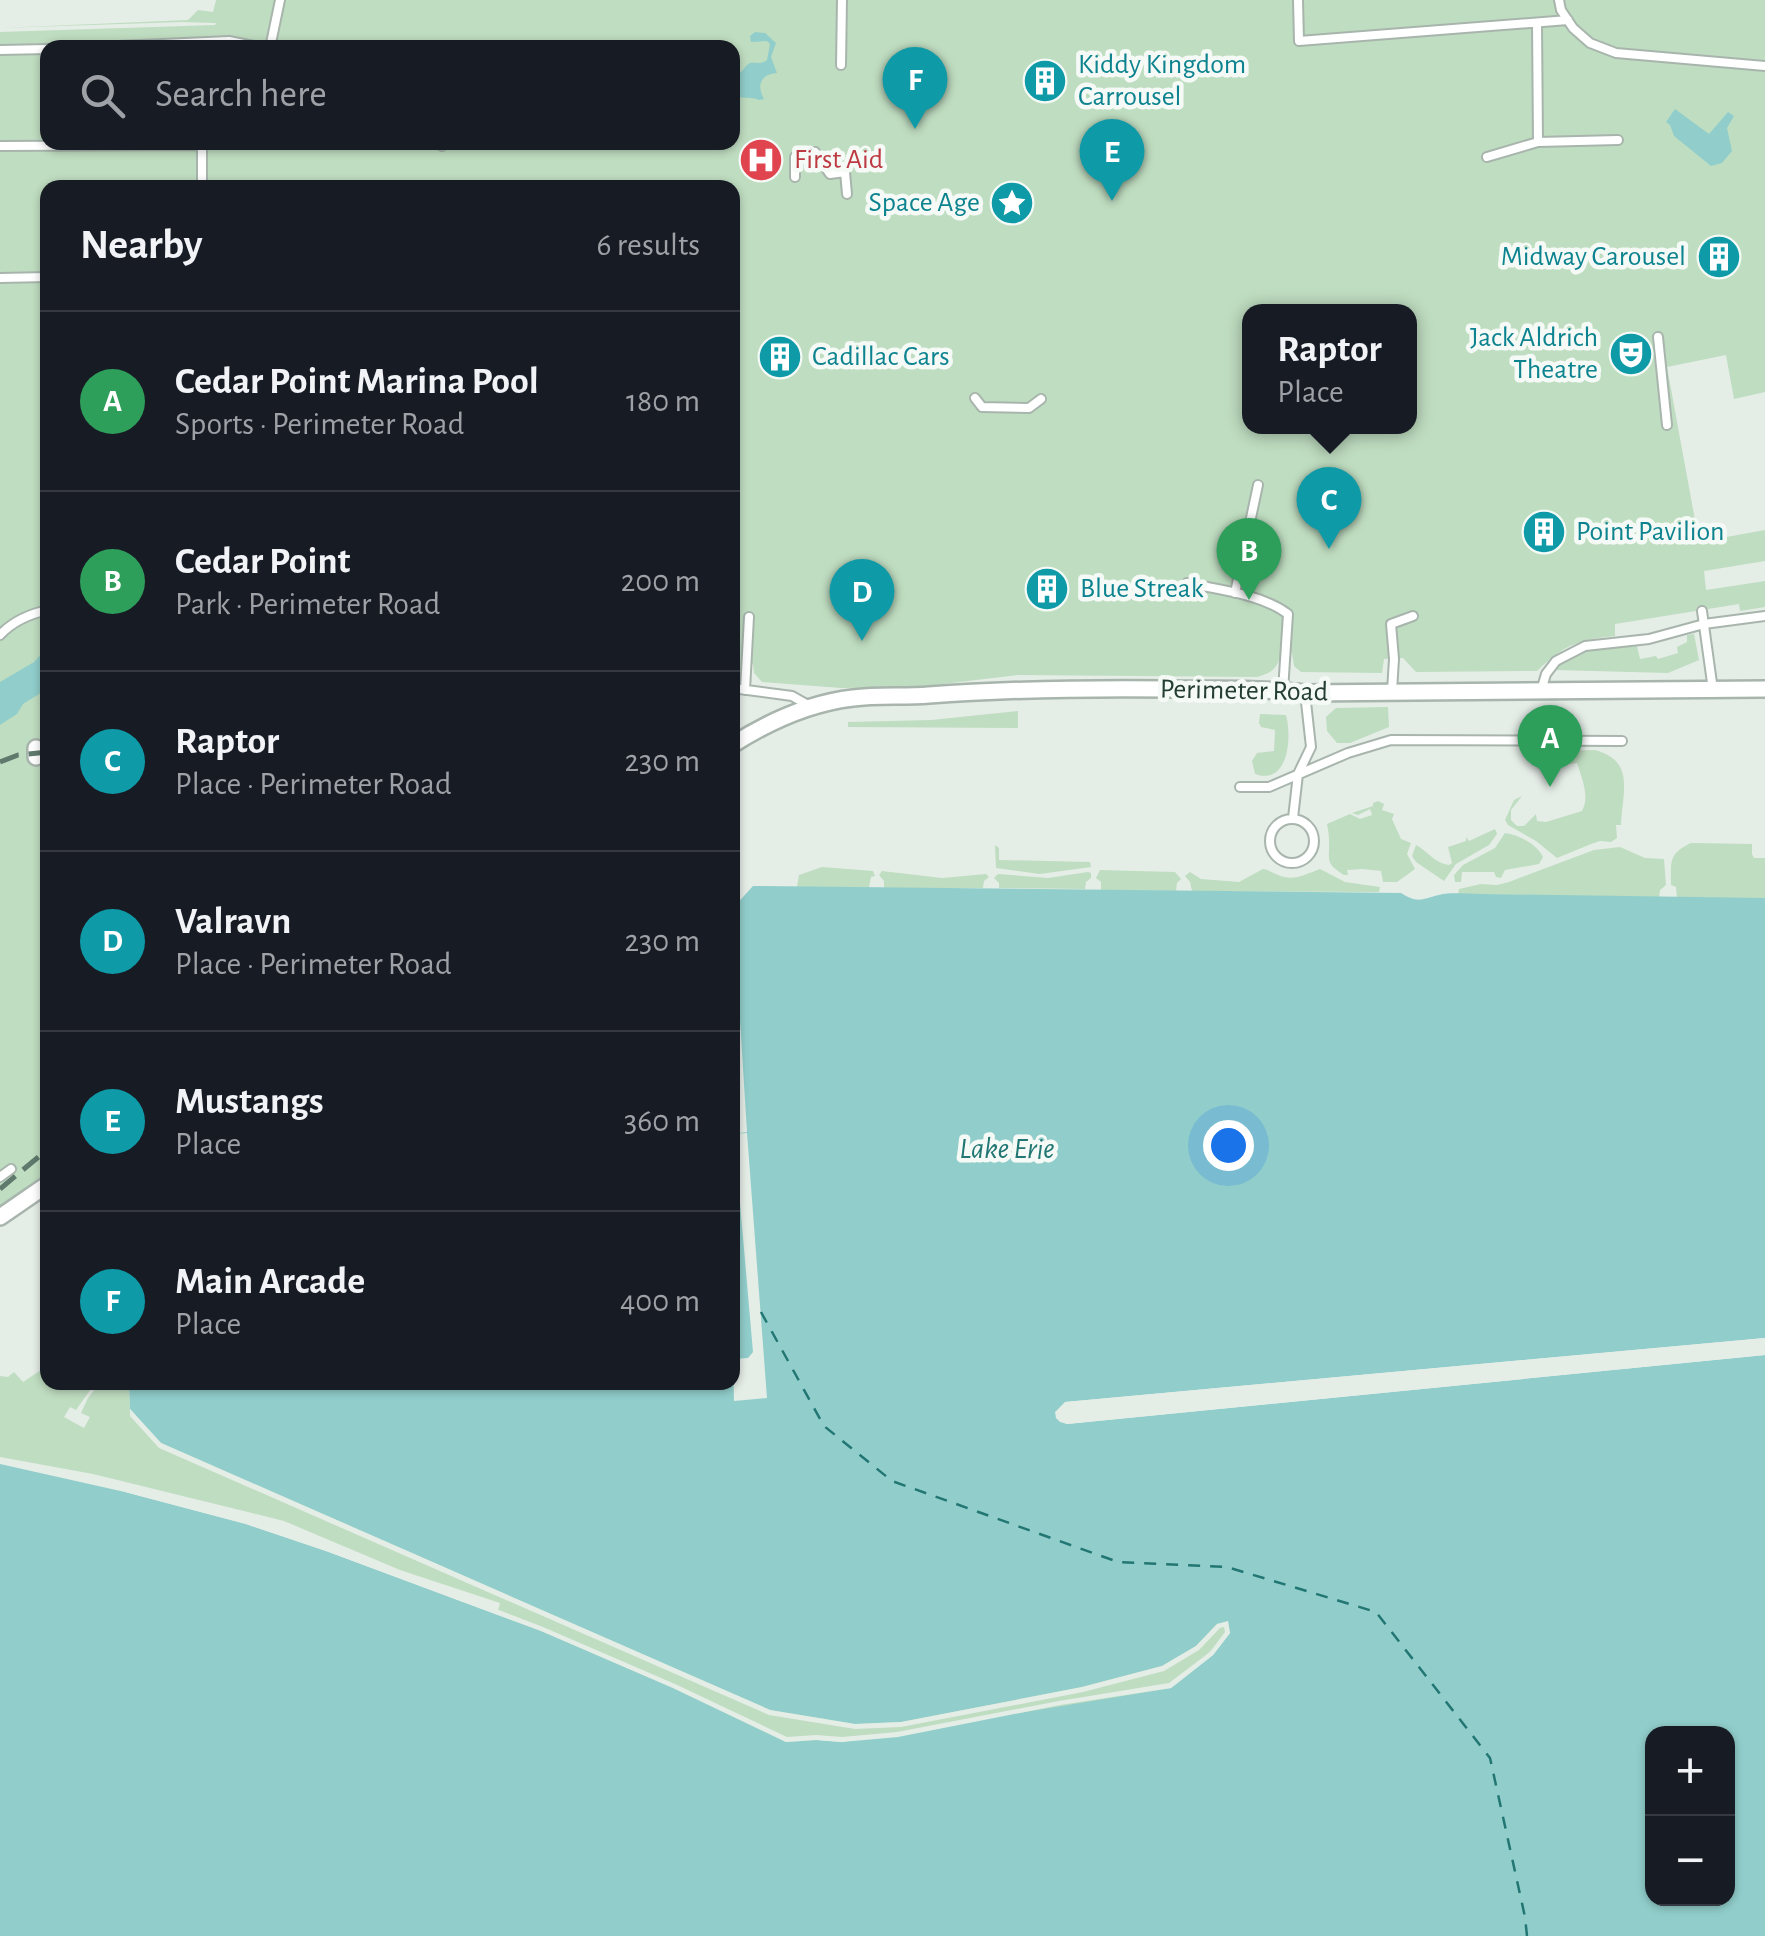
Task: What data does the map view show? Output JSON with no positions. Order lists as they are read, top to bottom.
{
  "streets": {
    "street": ["Perimeter Road"]
  },
  "water": ["Lake Erie"],
  "places": {
    "building": [
      "Kiddy Kingdom Carrousel",
      "Midway Carousel",
      "Cadillac Cars",
      "Point Pavilion",
      "Blue Streak"
    ],
    "hospital": ["First Aid"],
    "place": ["Space Age"],
    "theatre": ["Jack Aldrich Theatre"]
  },
  "page": {
    "search": "Search here",
    "pins": [
      "F",
      "E",
      "C",
      "B",
      "D",
      "A"
    ],
    "heading": ["Nearby", "6 results"],
    "popup": ["Raptor", "Place"],
    "list": [
      {
        "mark": "A",
        "name": "Cedar Point Marina Pool",
        "note": "Sports · Perimeter Road",
        "value": "180 m"
      },
      {
        "mark": "B",
        "name": "Cedar Point",
        "note": "Park · Perimeter Road",
        "value": "200 m"
      },
      {
        "mark": "C",
        "name": "Raptor",
        "note": "Place · Perimeter Road",
        "value": "230 m"
      },
      {
        "mark": "D",
        "name": "Valravn",
        "note": "Place · Perimeter Road",
        "value": "230 m"
      },
      {
        "mark": "E",
        "name": "Mustangs",
        "note": "Place",
        "value": "360 m"
      },
      {
        "mark": "F",
        "name": "Main Arcade",
        "note": "Place",
        "value": "400 m"
      }
    ],
    "map_buttons": ["+", "−"]
  }
}
